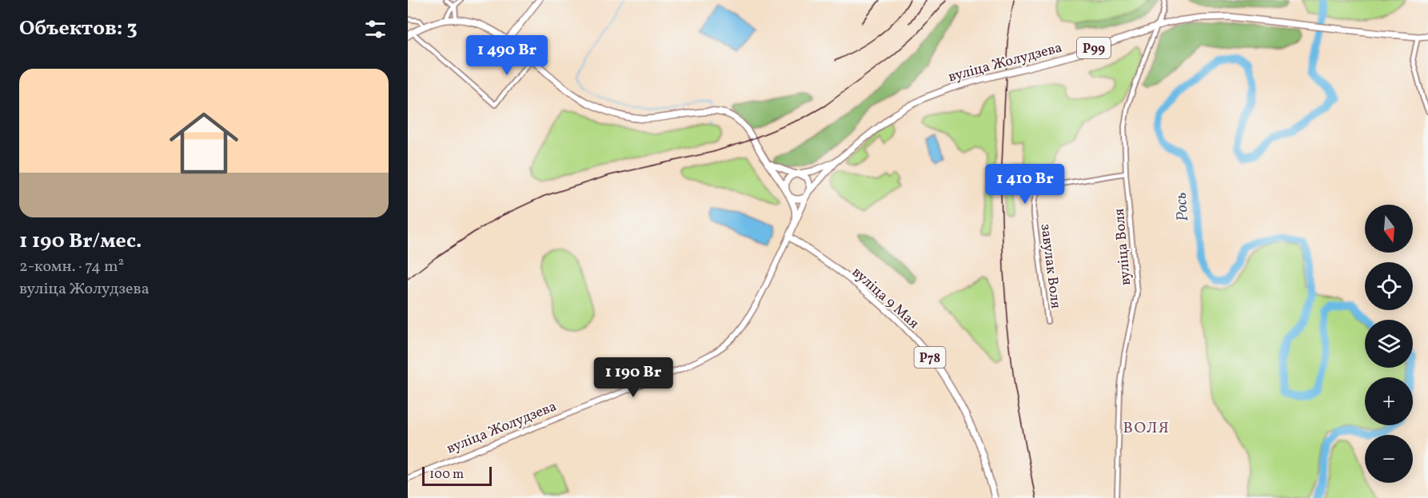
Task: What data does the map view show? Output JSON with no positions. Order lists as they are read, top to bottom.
{
  "streets": {
    "main road": [
      "Р99",
      "вуліца Жолудзева",
      "вуліца 9 Мая",
      "Р78"
    ],
    "street": ["вуліца Воля", "завулак Воля"]
  },
  "crossings": [
    ["Р99", "вуліца Жолудзева"],
    ["вуліца Жолудзева", "вуліца Воля"],
    ["вуліца Жолудзева", "вуліца 9 Мая"],
    ["вуліца Воля", "завулак Воля"]
  ],
  "districts": ["ВОЛЯ"],
  "water": ["Рось"],
  "scale_bar": "100 m",
  "north": "bottom",
  "page": {
    "heading": "Объектов: 3",
    "price": ["1 490 Br", "1 410 Br", "1 190 Br"],
    "list": [
      {
        "name": "1 190 Br/мес.",
        "note": "2-комн. · 74 m² · вуліца Жолудзева"
      }
    ],
    "map_buttons": ["+", "−"],
    "scale": "100 m"
  }
}
